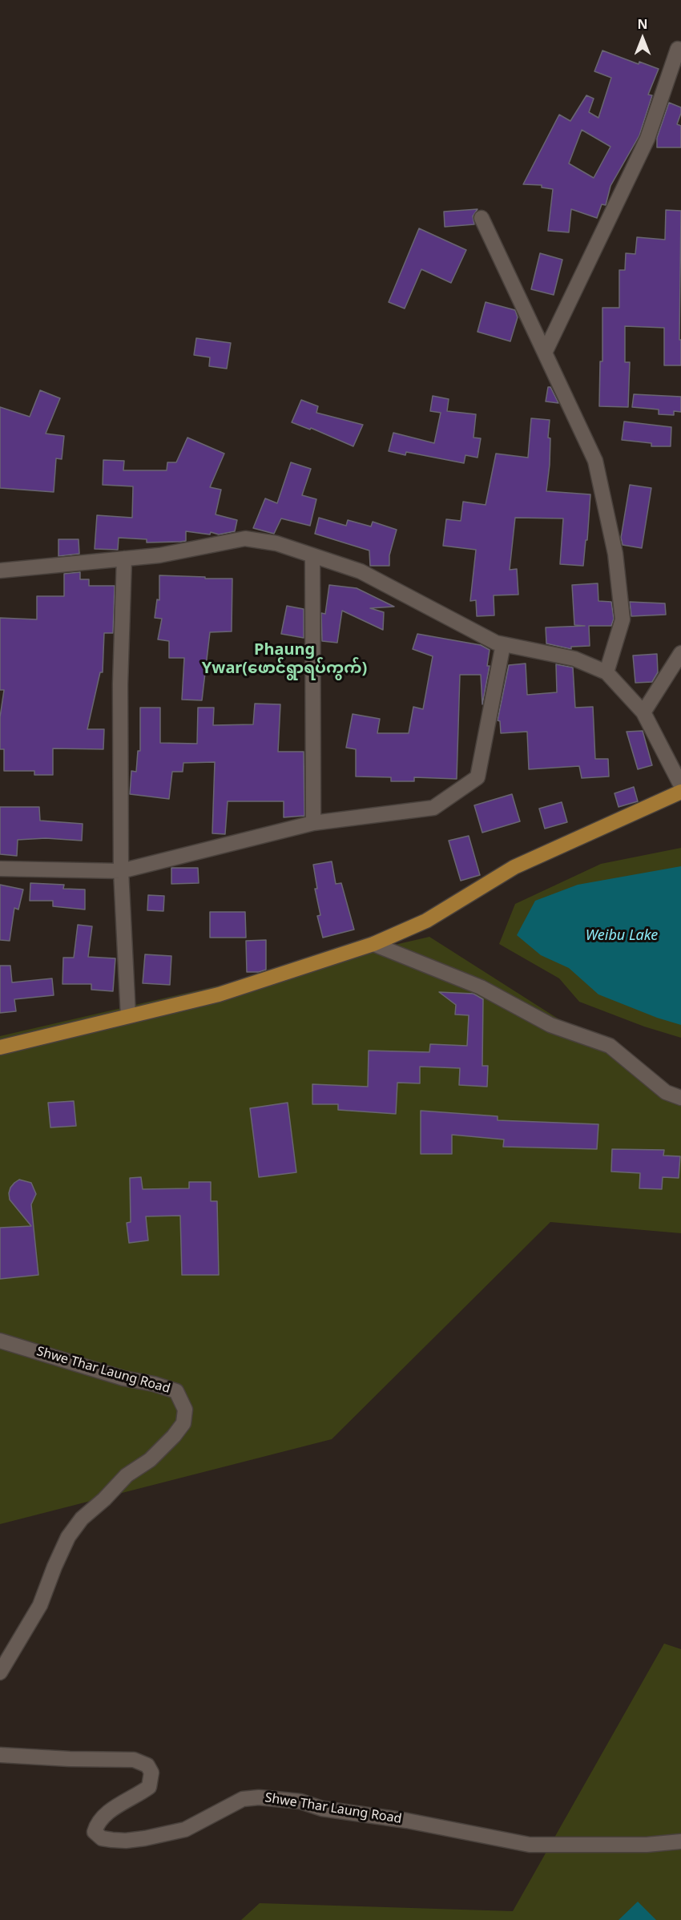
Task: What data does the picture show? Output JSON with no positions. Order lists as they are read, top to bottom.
{
  "streets": {
    "street": ["Shwe Thar Laung Road"]
  },
  "districts": ["Phaung Ywar(ဖောင်ရွာရပ်ကွက်)"],
  "water": ["Weibu Lake"],
  "north": "top"
}
